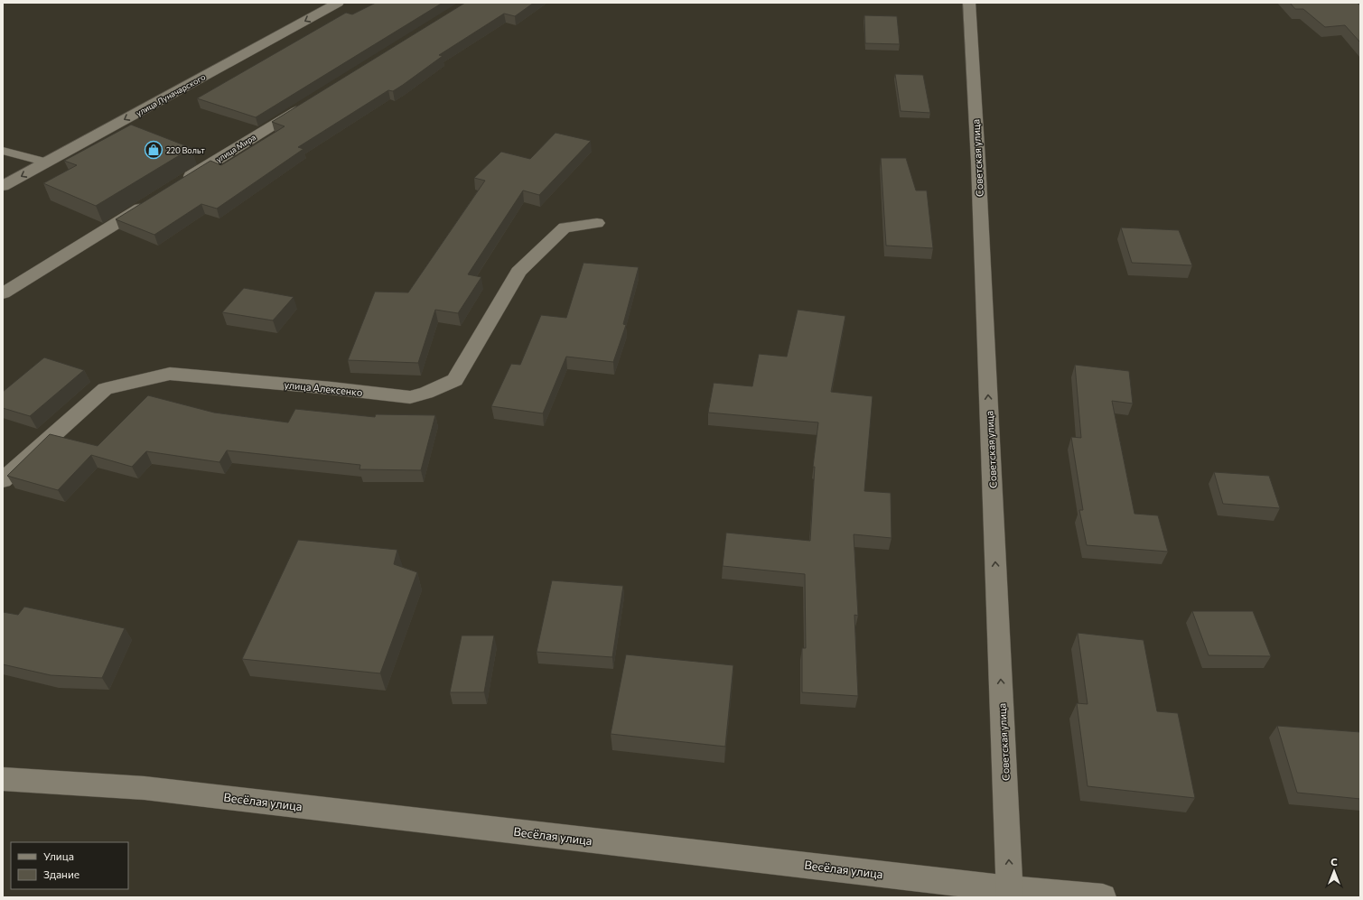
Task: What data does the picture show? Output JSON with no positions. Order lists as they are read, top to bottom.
{
  "streets": {
    "street": [
      "улица Луначарского",
      "улица Мира",
      "Советская улица",
      "улица Алексенко",
      "Весёлая улица"
    ]
  },
  "crossings": [
    ["Советская улица", "Весёлая улица"]
  ],
  "one_way": ["Советская улица"],
  "places": {
    "shop": ["220 Вольт"]
  },
  "legend": ["Улица", "Здание"],
  "north": "top"
}
